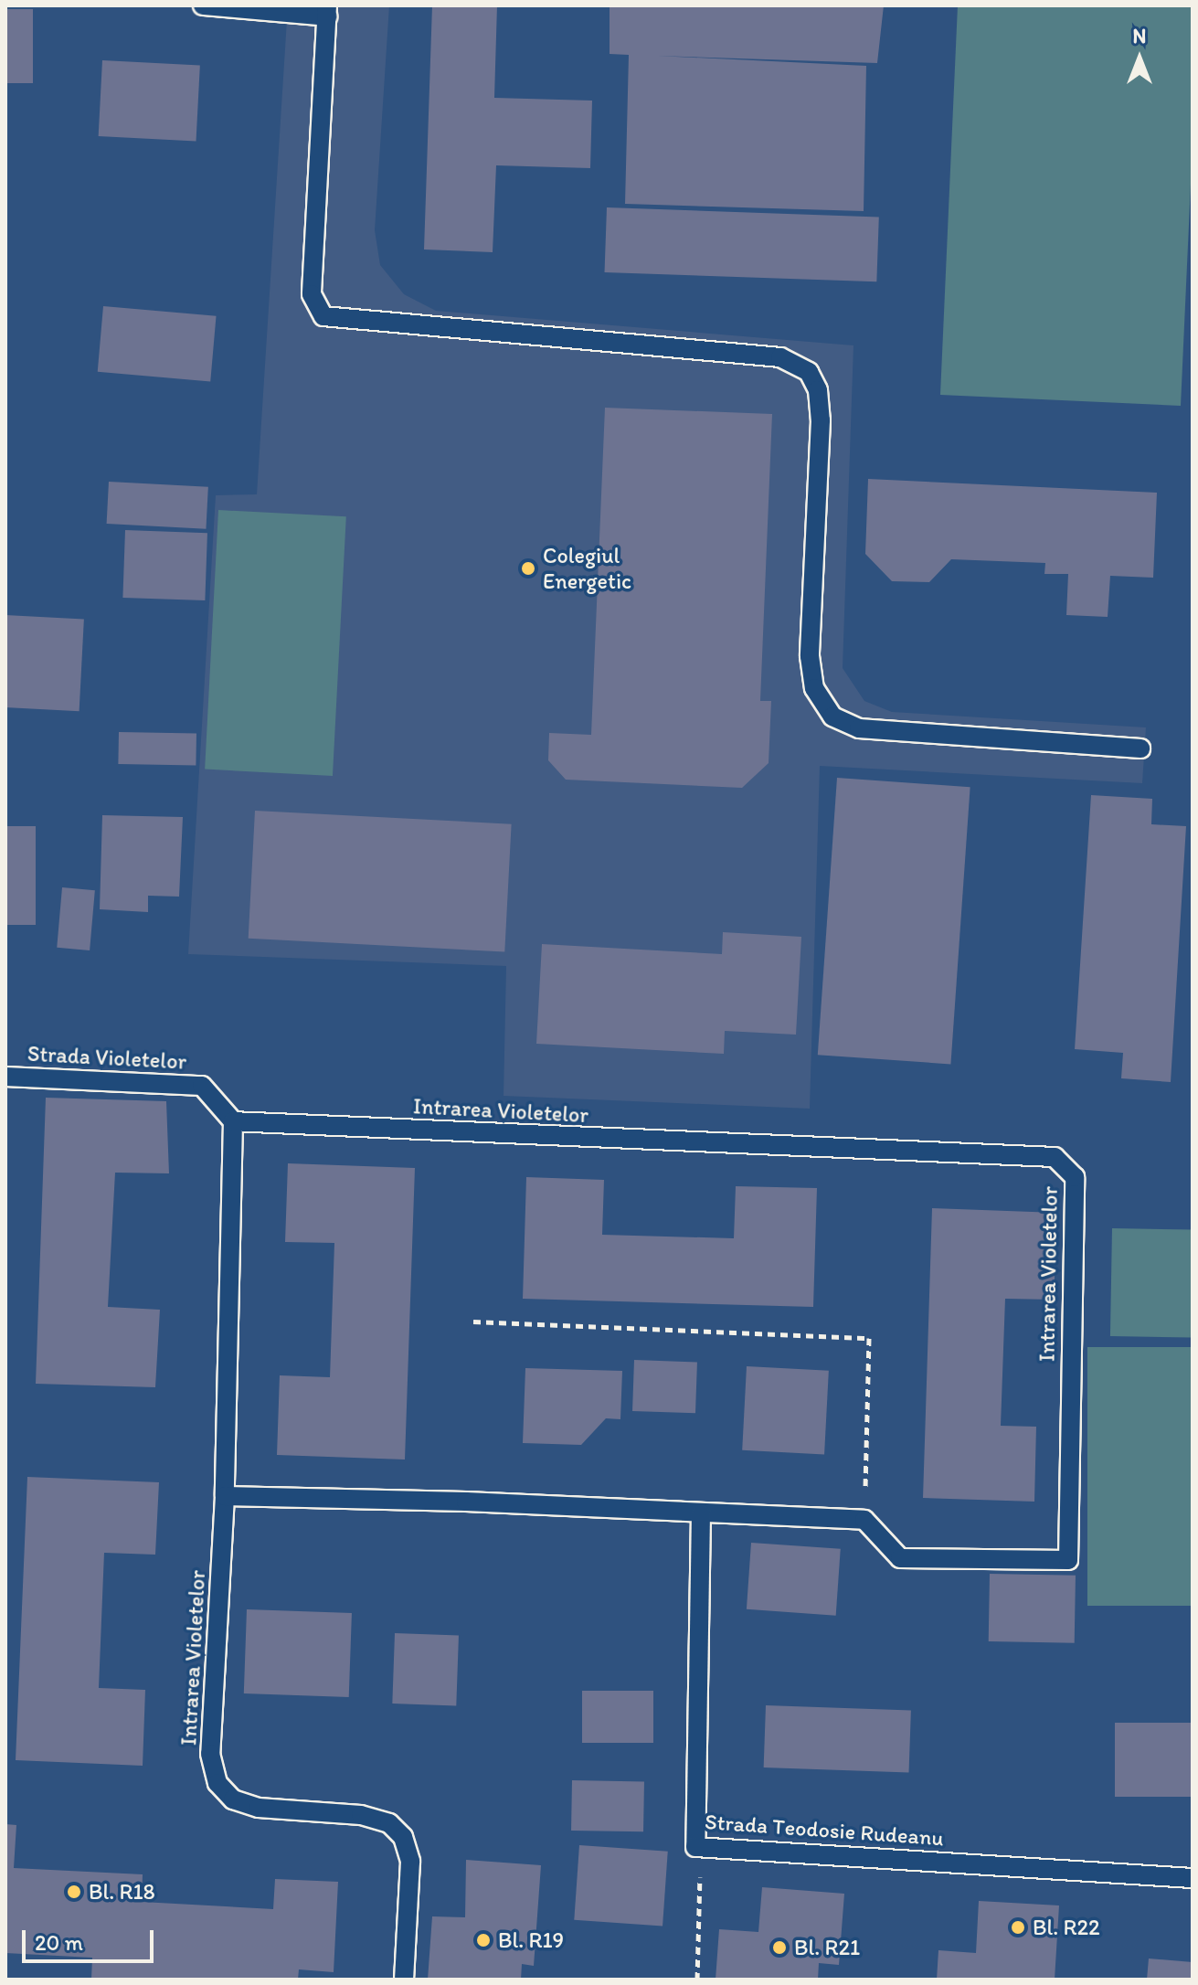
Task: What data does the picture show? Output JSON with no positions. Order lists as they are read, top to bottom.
{
  "streets": {
    "lane": ["Strada Violetelor", "Intrarea Violetelor", "Strada Teodosie Rudeanu"]
  },
  "crossings": [
    ["Strada Violetelor", "Intrarea Violetelor"]
  ],
  "places": [
    "Colegiul Energetic",
    "Bl. R18",
    "Bl. R22",
    "Bl. R19",
    "Bl. R21"
  ],
  "scale_bar": "20 m",
  "north": "top"
}
